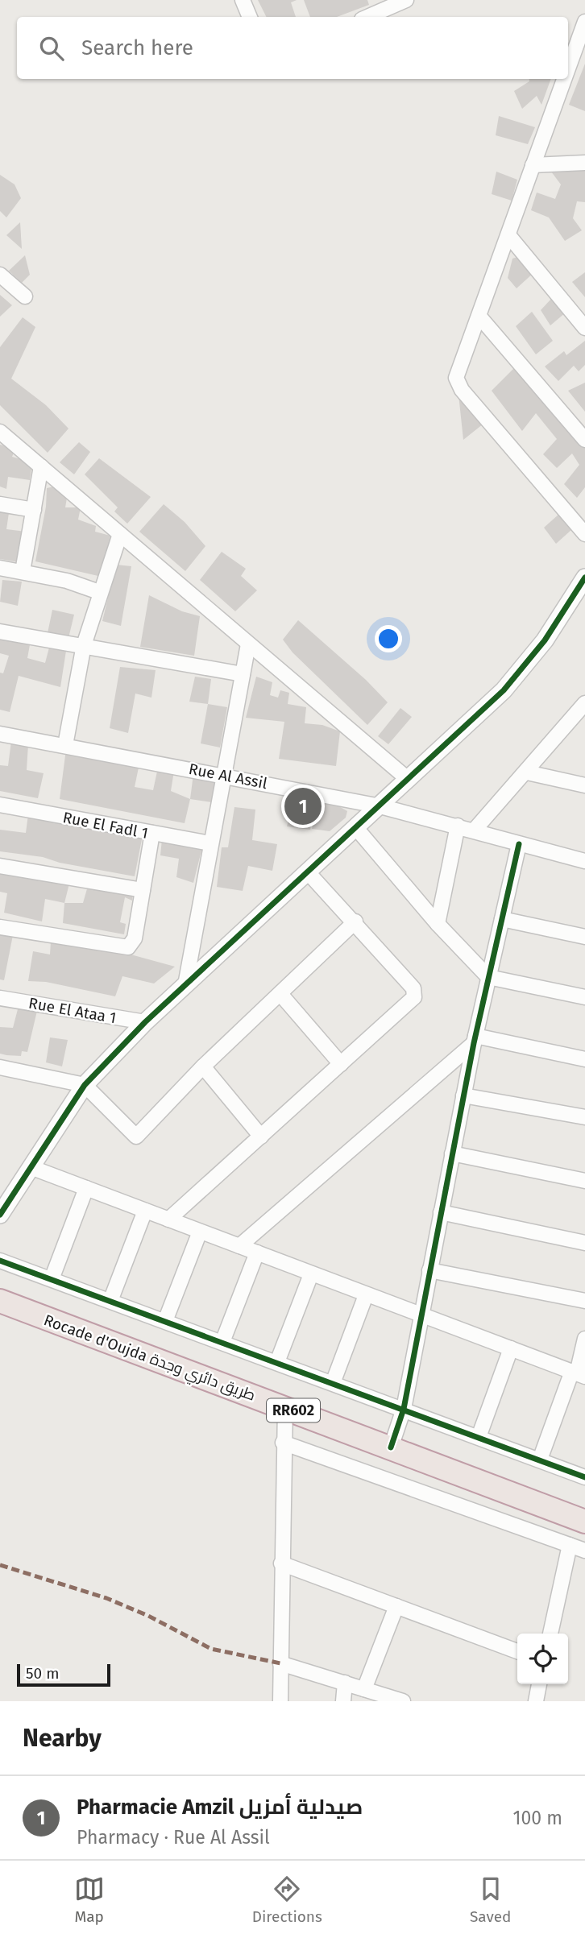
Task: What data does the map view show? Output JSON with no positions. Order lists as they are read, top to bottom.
{
  "streets": {
    "highway": ["Rocade d'Oujda طريق دائري وجدة", "RR602"],
    "street": ["Rue Al Assil", "Rue El Fadl 1", "Rue El Ataa 1"]
  },
  "scale_bar": "50 m",
  "page": {
    "search": "Search here",
    "pins": "1",
    "scale": "50 m",
    "heading": "Nearby",
    "list": [
      {
        "mark": "1",
        "name": "Pharmacie Amzil صيدلية أمزيل",
        "note": "Pharmacy · Rue Al Assil",
        "value": "100 m"
      }
    ],
    "nav": ["Map", "Directions", "Saved"]
  }
}
